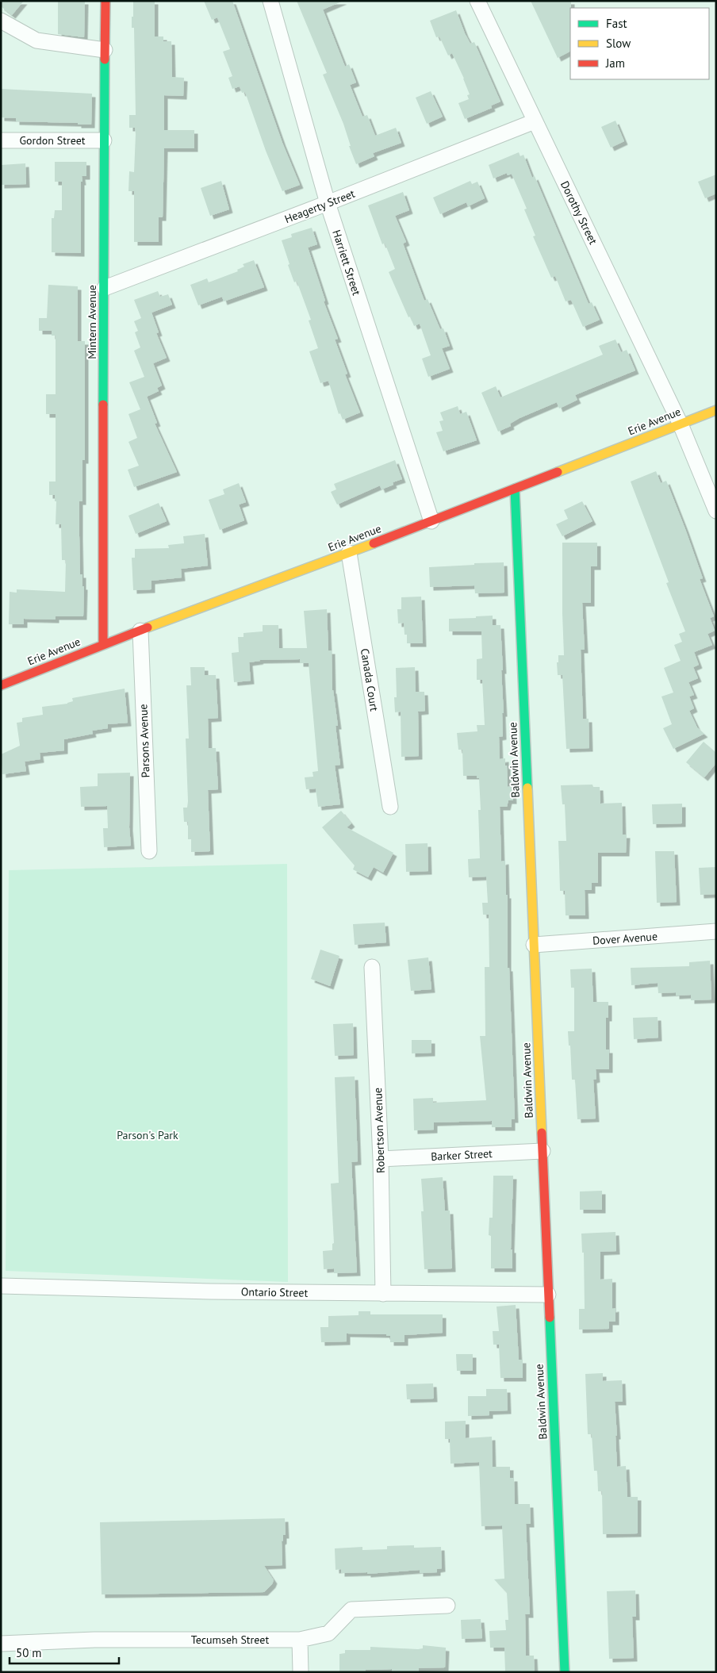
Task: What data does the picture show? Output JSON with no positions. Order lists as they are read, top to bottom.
{
  "streets": {
    "street": [
      "Gordon Street",
      "Heagerty Street",
      "Dorothy Street",
      "Harriett Street",
      "Mintern Avenue",
      "Erie Avenue",
      "Canada Court",
      "Parsons Avenue",
      "Baldwin Avenue",
      "Dover Avenue",
      "Robertson Avenue",
      "Barker Street",
      "Ontario Street",
      "Tecumseh Street"
    ]
  },
  "crossings": [
    ["Gordon Street", "Mintern Avenue"],
    ["Heagerty Street", "Dorothy Street"],
    ["Heagerty Street", "Harriett Street"],
    ["Heagerty Street", "Mintern Avenue"],
    ["Dorothy Street", "Erie Avenue"],
    ["Harriett Street", "Erie Avenue"],
    ["Mintern Avenue", "Erie Avenue"],
    ["Erie Avenue", "Canada Court"],
    ["Erie Avenue", "Parsons Avenue"],
    ["Erie Avenue", "Baldwin Avenue"],
    ["Baldwin Avenue", "Dover Avenue"],
    ["Baldwin Avenue", "Barker Street"],
    ["Baldwin Avenue", "Ontario Street"],
    ["Robertson Avenue", "Barker Street"],
    ["Robertson Avenue", "Ontario Street"]
  ],
  "parks": ["Parson's Park"],
  "legend": ["Fast", "Slow", "Jam"],
  "scale_bar": "50 m"
}
